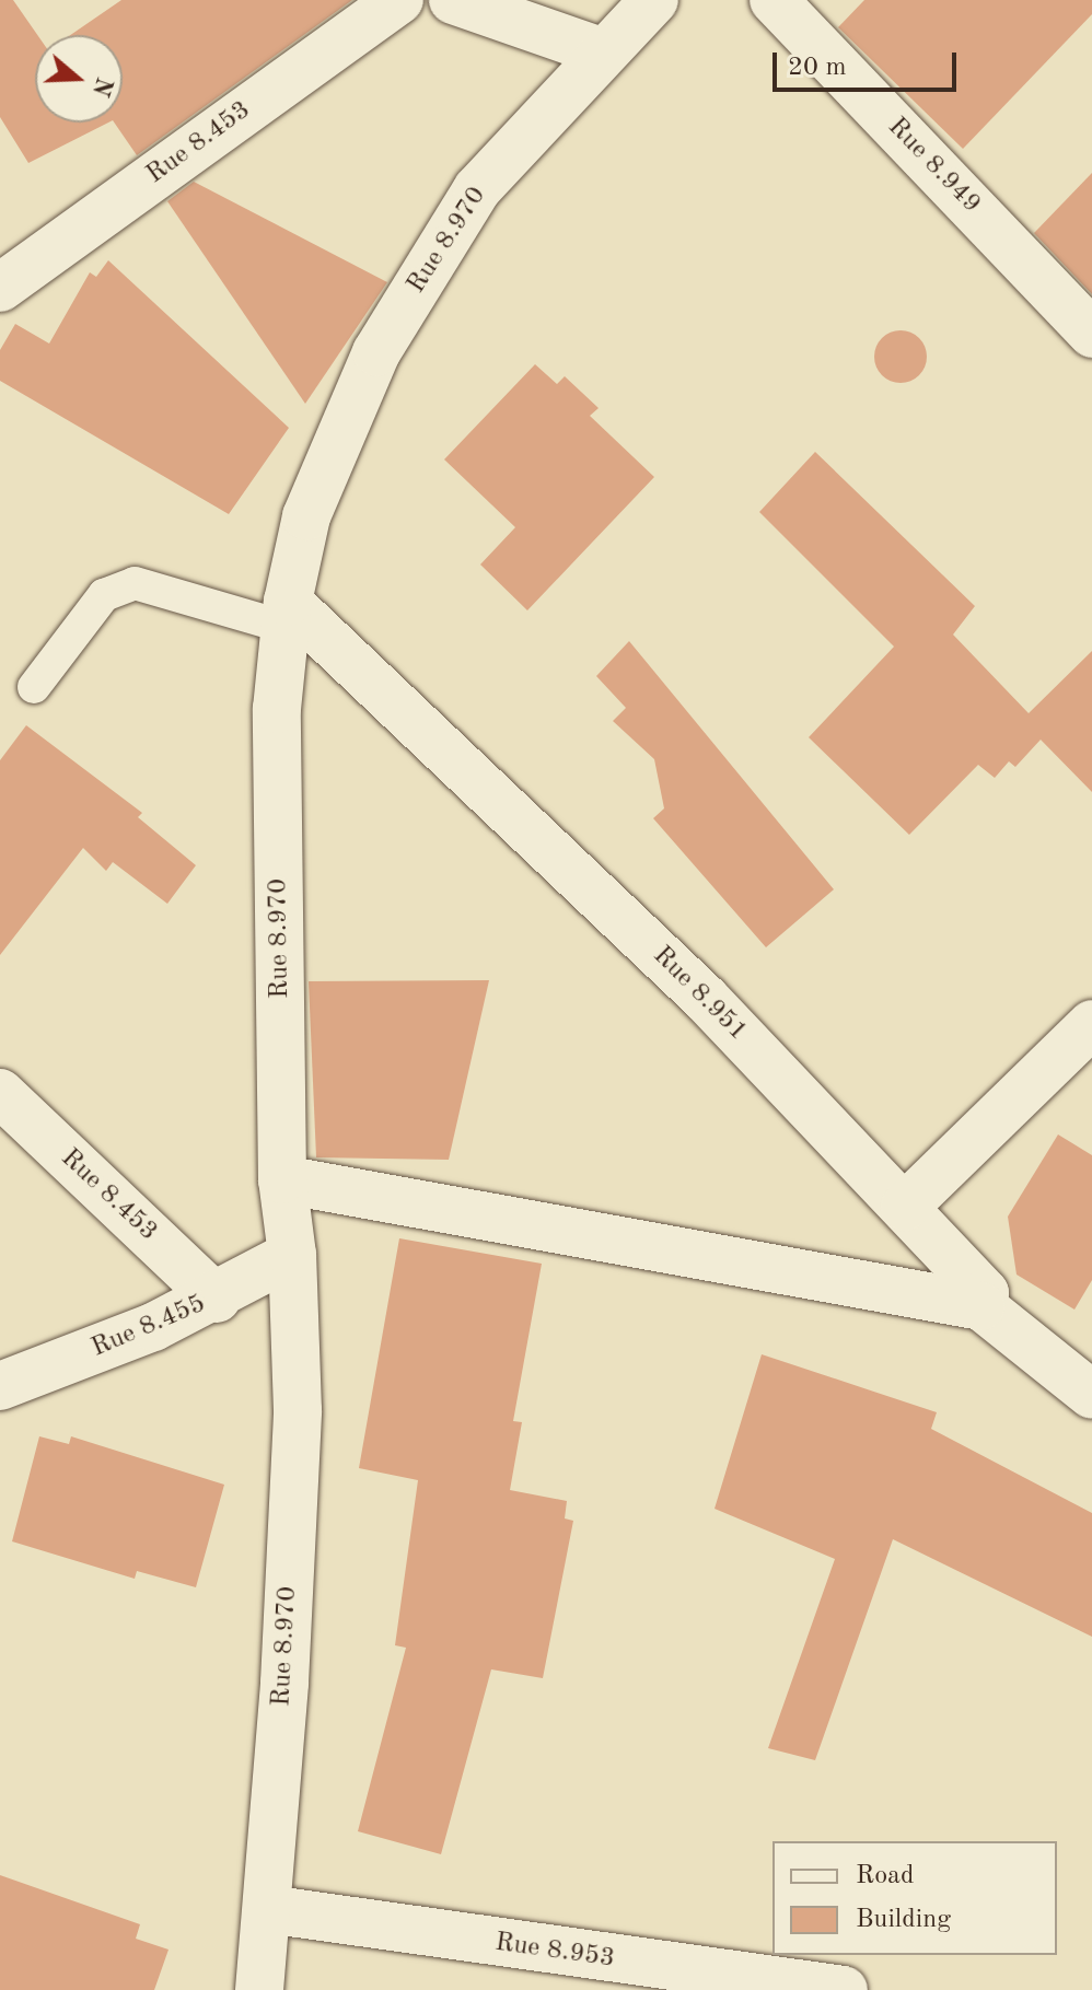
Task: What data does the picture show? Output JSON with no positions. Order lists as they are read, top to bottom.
{
  "streets": {
    "street": [
      "Rue 8.453",
      "Rue 8.949",
      "Rue 8.970",
      "Rue 8.951",
      "Rue 8.455",
      "Rue 8.953"
    ]
  },
  "crossings": [
    ["Rue 8.453", "Rue 8.455"],
    ["Rue 8.970", "Rue 8.951"],
    ["Rue 8.970", "Rue 8.455"],
    ["Rue 8.970", "Rue 8.953"]
  ],
  "legend": ["Road", "Building"],
  "scale_bar": "20 m",
  "north": "right"
}
